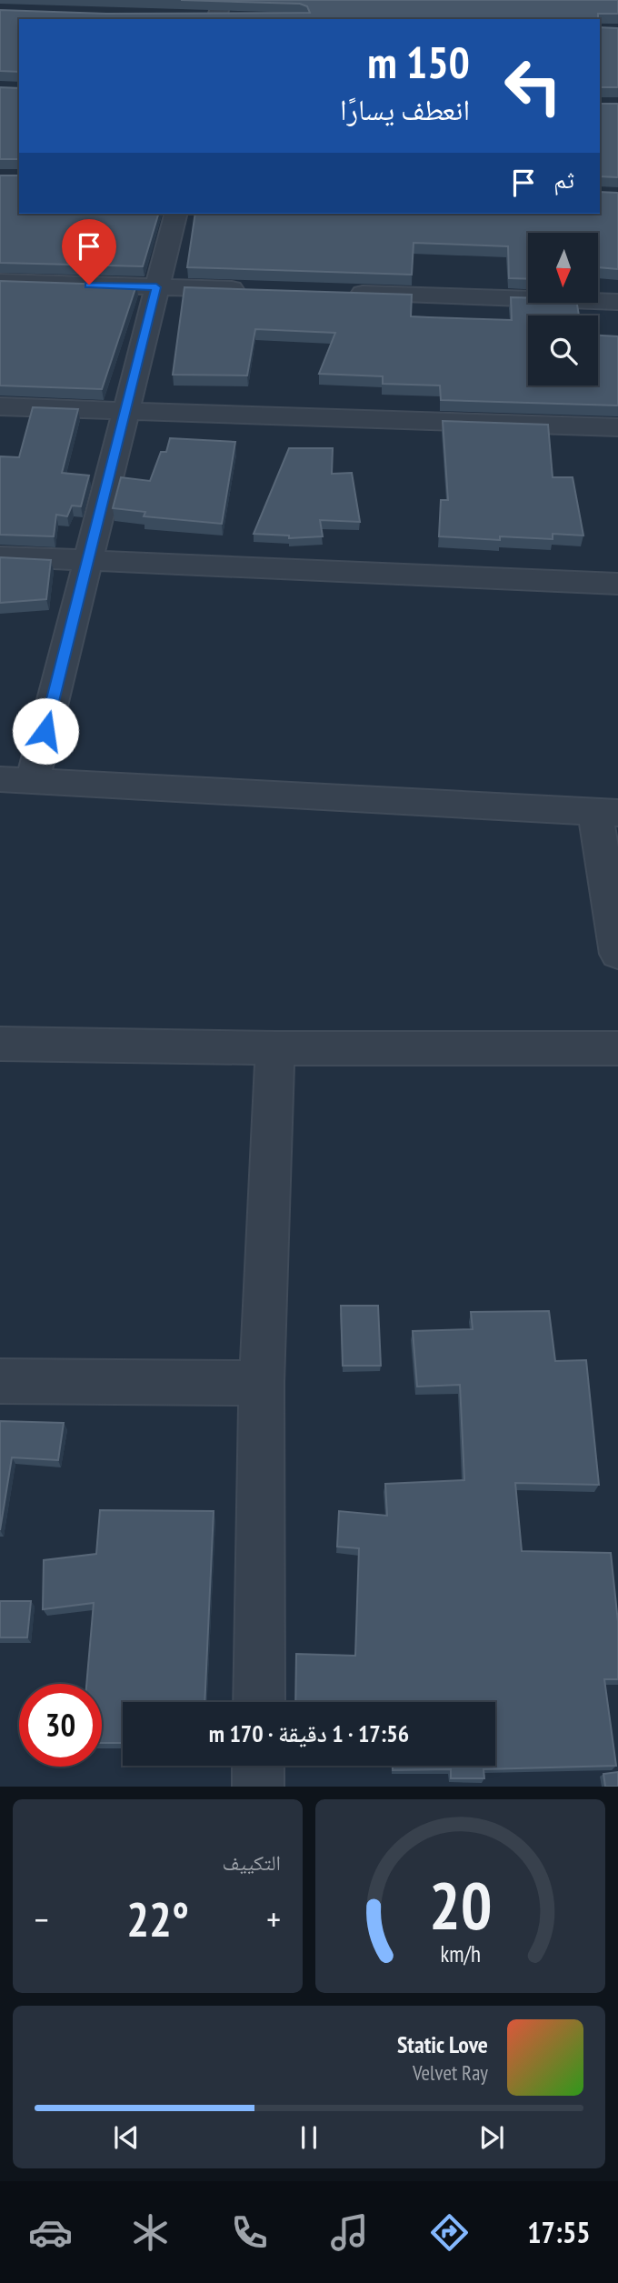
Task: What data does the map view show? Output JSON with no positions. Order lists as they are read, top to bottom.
{
  "north": "bottom",
  "page": {
    "turn": ["150 m", "انعطف يسارًا"],
    "then": "ثم",
    "limit": "30",
    "trip": "17:56 · 1 دقيقة · 170 m",
    "tile": "التكييف",
    "heat": ["−", "22°", "+"],
    "song": ["Static Love", "Velvet Ray"],
    "tabs": "17:55",
    "gauge": ["20", "km/h"]
  }
}
